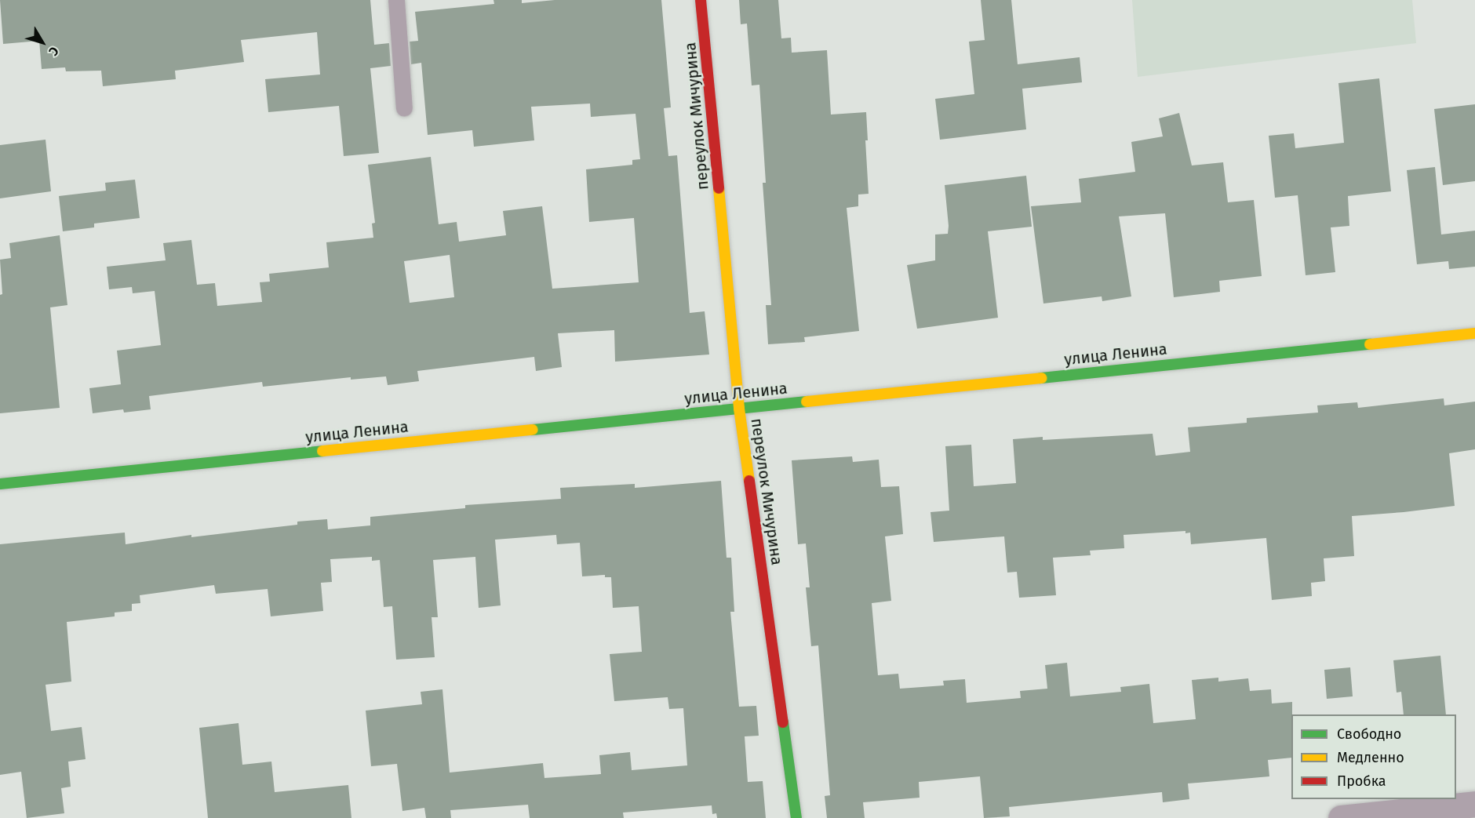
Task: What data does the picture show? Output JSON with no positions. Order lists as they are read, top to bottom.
{
  "streets": {
    "street": ["переулок Мичурина", "улица Ленина"]
  },
  "crossings": [
    ["переулок Мичурина", "улица Ленина"]
  ],
  "legend": ["Свободно", "Медленно", "Пробка"],
  "north": "bottom right"
}
